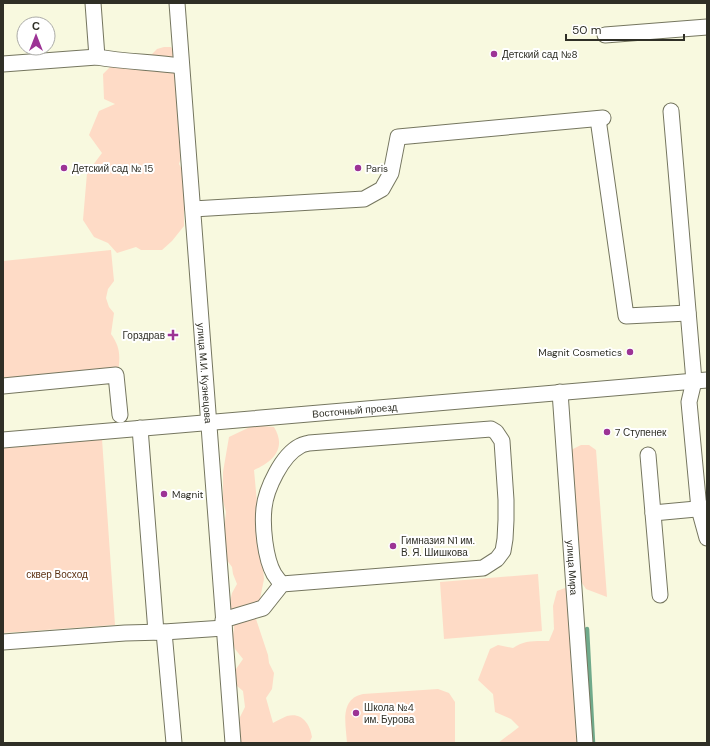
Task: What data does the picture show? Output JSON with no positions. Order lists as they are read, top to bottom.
{
  "streets": {
    "street": ["улица М.И. Кузнецова", "Восточный проезд", "улица Мира"]
  },
  "crossings": [
    ["улица М.И. Кузнецова", "Восточный проезд"],
    ["Восточный проезд", "улица Мира"]
  ],
  "parks": ["сквер Восход"],
  "places": {
    "other": [
      "Детский сад №8",
      "Детский сад № 15",
      "Paris",
      "Magnit Cosmetics",
      "7 Ступенек",
      "Magnit",
      "Гимназия N1 им. В. Я. Шишкова",
      "Школа №4 им. Бурова"
    ],
    "health": ["Горздрав"]
  },
  "scale_bar": "50 m",
  "north": "top"
}
